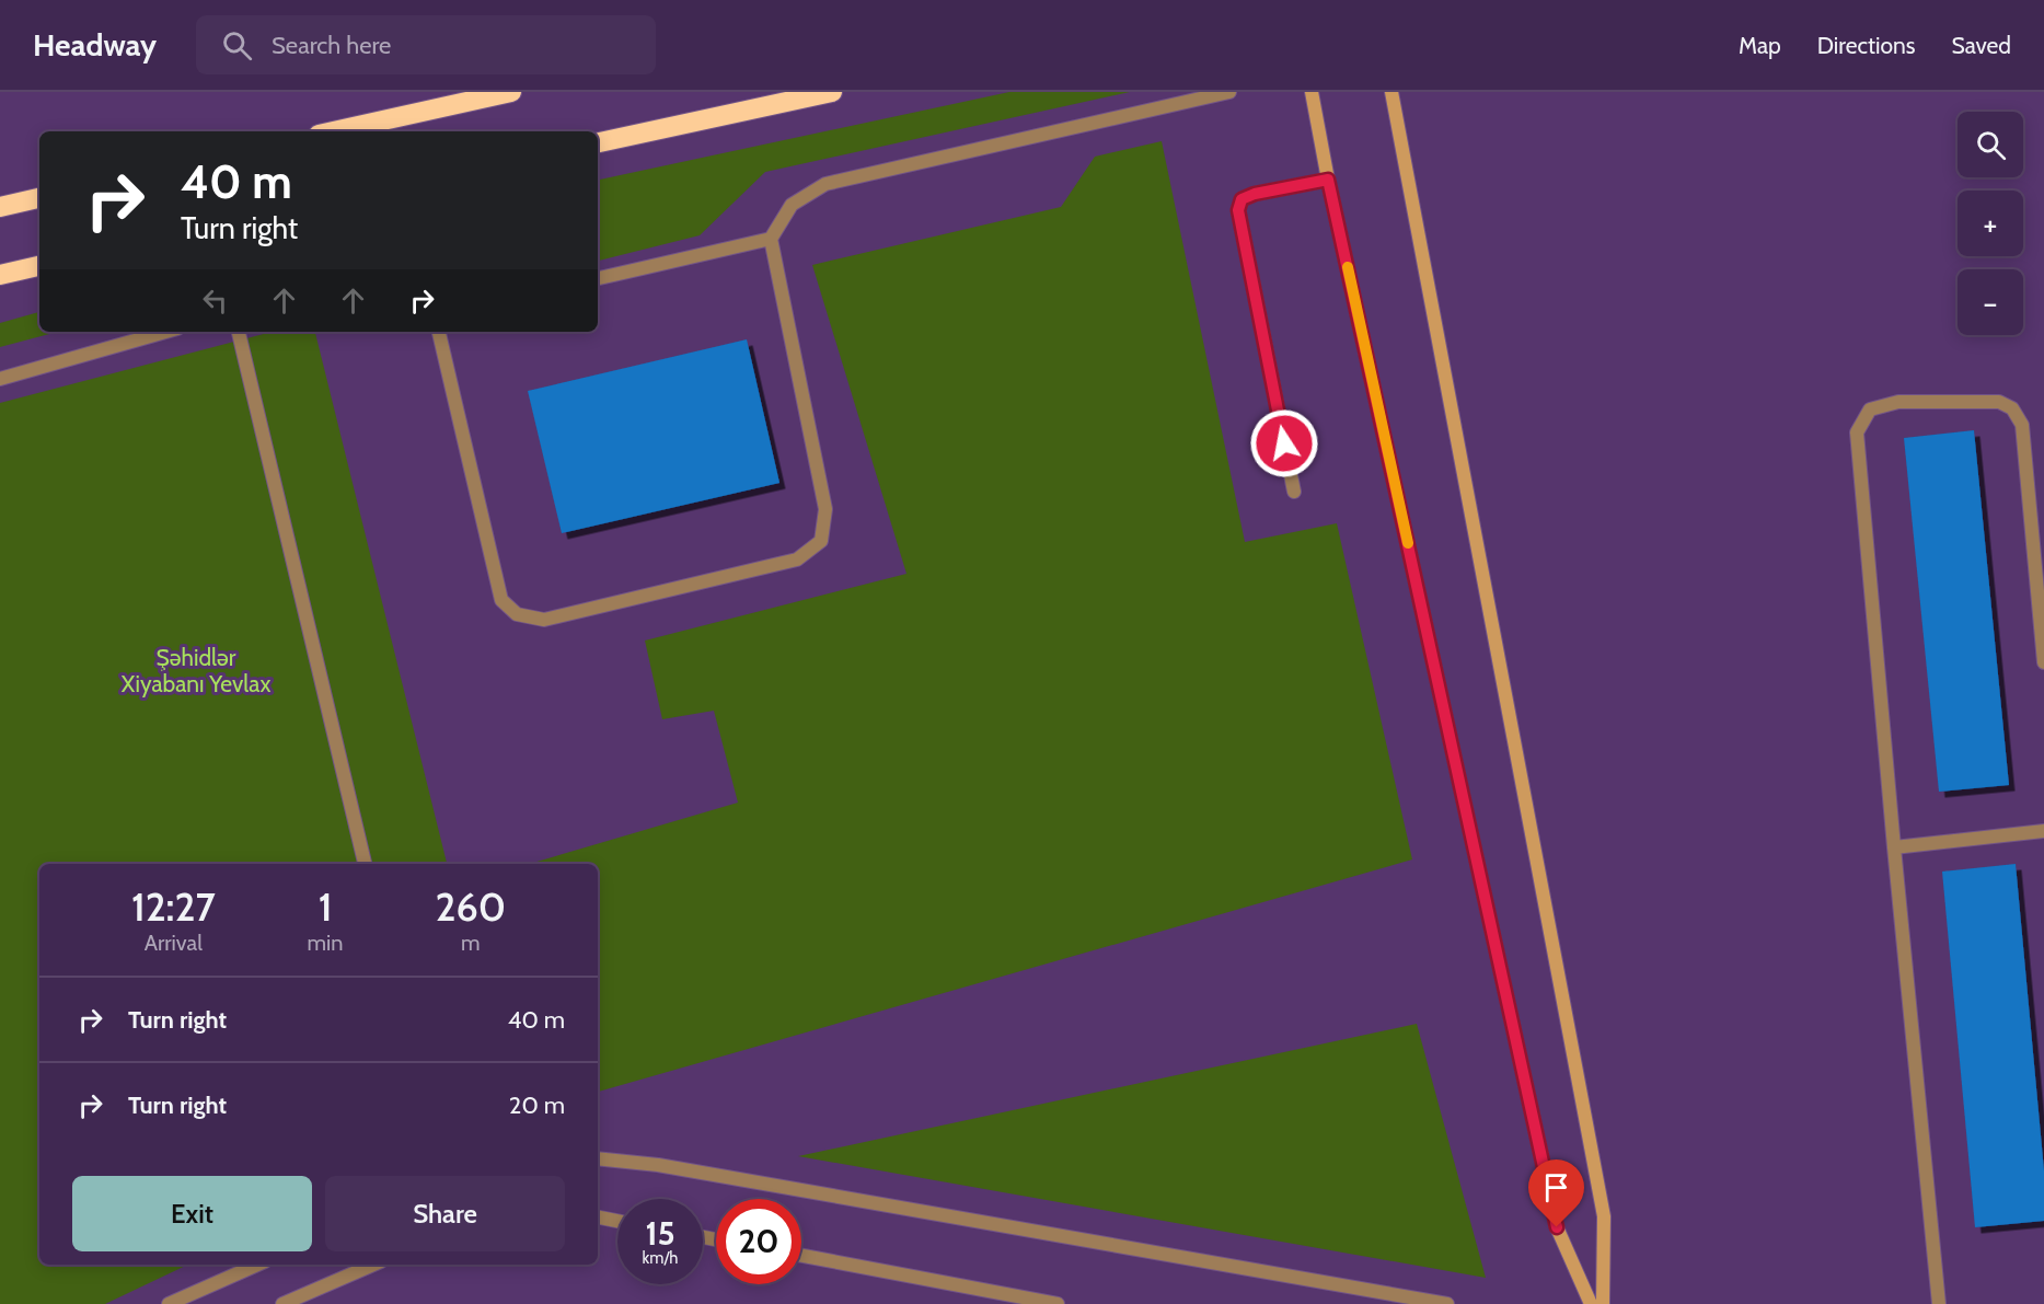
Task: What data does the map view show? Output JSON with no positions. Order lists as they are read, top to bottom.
{
  "parks": ["Şəhidlər Xiyabanı Yevlax"],
  "page": {
    "header": "Headway",
    "search": "Search here",
    "nav": ["Map", "Directions", "Saved"],
    "map_buttons": ["+", "−"],
    "turn": ["40 m", "Turn right"],
    "eta": [
      "12:27",
      "Arrival",
      "1",
      "min",
      "260",
      "m"
    ],
    "list": [
      {
        "name": "Turn right",
        "value": "40 m"
      },
      {
        "name": "Turn right",
        "value": "20 m"
      }
    ],
    "buttons": ["Exit", "Share"],
    "speed": "15 km/h",
    "limit": "20"
  }
}
